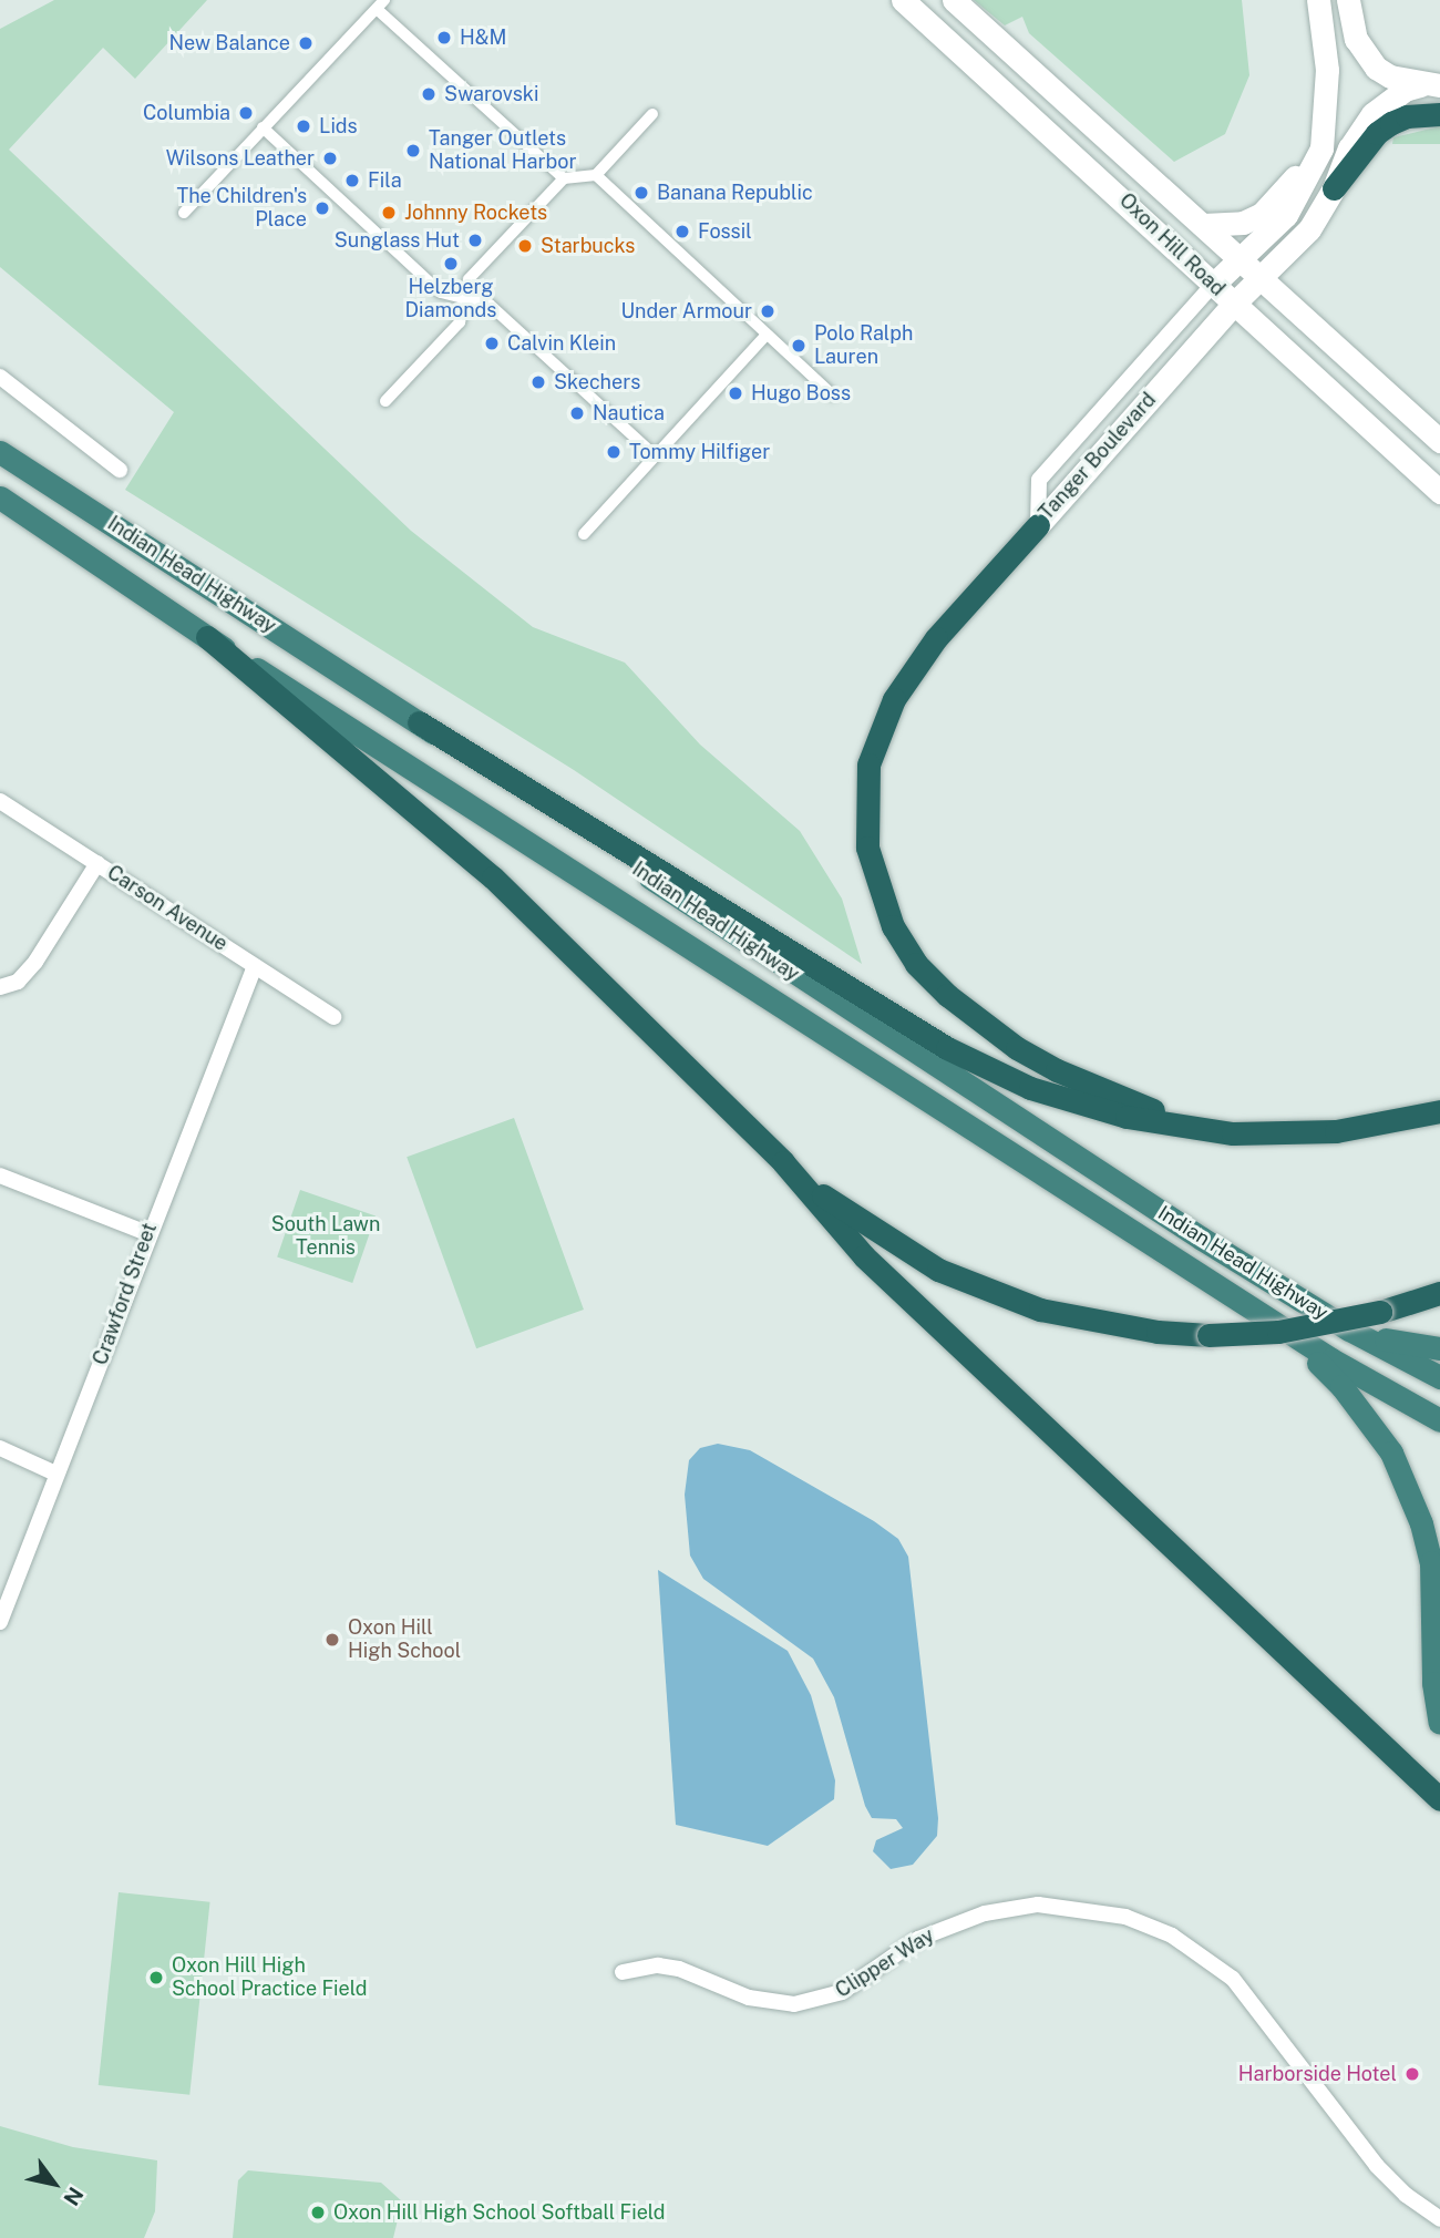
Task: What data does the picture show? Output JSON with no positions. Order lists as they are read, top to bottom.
{
  "streets": {
    "highway": ["Indian Head Highway"],
    "main road": ["Oxon Hill Road", "Tanger Boulevard"],
    "street": ["Carson Avenue", "Crawford Street", "Clipper Way"]
  },
  "crossings": [
    ["Oxon Hill Road", "Tanger Boulevard"],
    ["Carson Avenue", "Crawford Street"]
  ],
  "parks": ["South Lawn Tennis"],
  "places": [
    "H&M",
    "New Balance",
    "Swarovski",
    "Columbia",
    "Lids",
    "Tanger Outlets National Harbor",
    "Wilsons Leather",
    "Fila",
    "Banana Republic",
    "The Children's Place",
    "Johnny Rockets",
    "Fossil",
    "Sunglass Hut",
    "Starbucks",
    "Helzberg Diamonds",
    "Under Armour",
    "Calvin Klein",
    "Polo Ralph Lauren",
    "Skechers",
    "Hugo Boss",
    "Nautica",
    "Tommy Hilfiger",
    "Oxon Hill High School",
    "Oxon Hill High School Practice Field",
    "Harborside Hotel",
    "Oxon Hill High School Softball Field"
  ],
  "north": "bottom right"
}
